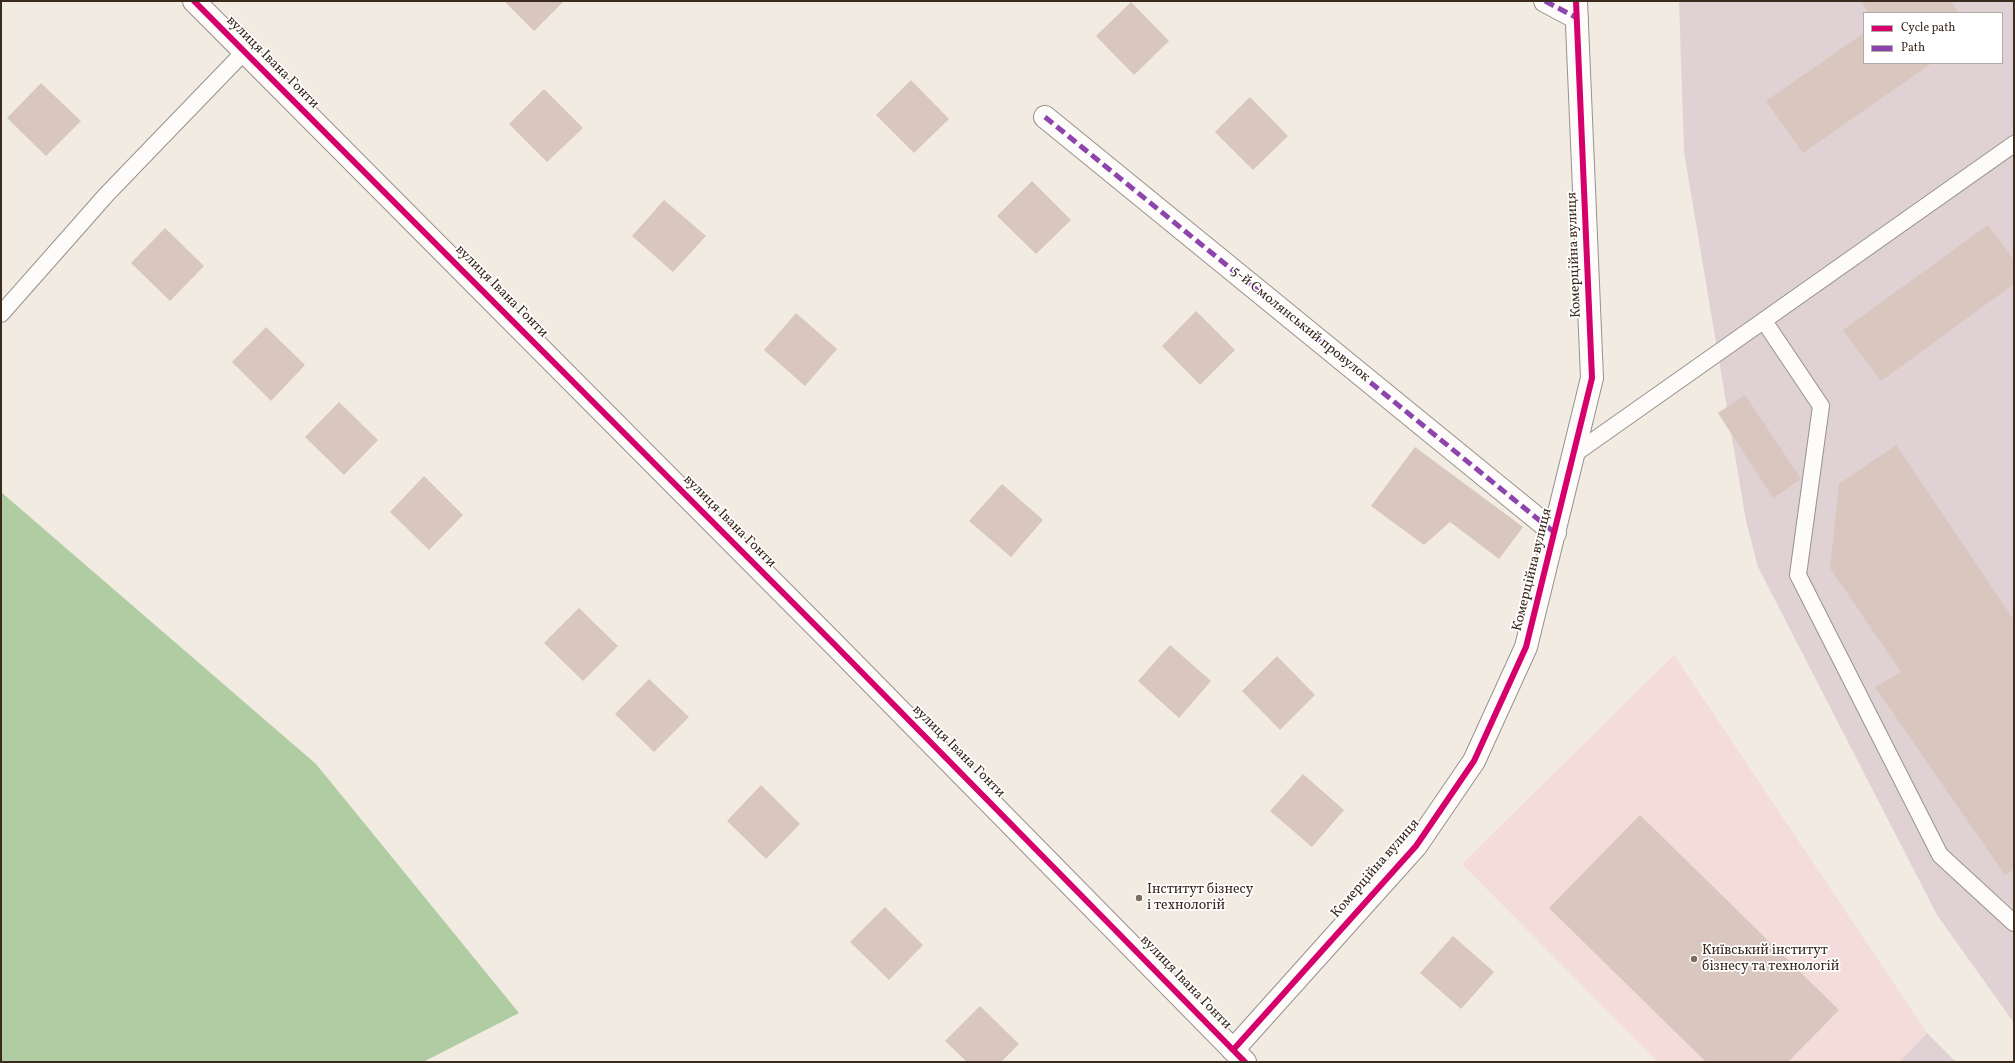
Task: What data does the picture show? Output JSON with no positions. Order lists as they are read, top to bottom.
{
  "streets": {
    "street": ["вулиця Івана Гонти", "Комерційна вулиця", "5-й Смолянський провулок"]
  },
  "crossings": [
    ["вулиця Івана Гонти", "Комерційна вулиця"],
    ["Комерційна вулиця", "5-й Смолянський провулок"]
  ],
  "places": ["Інститут бізнесу і технологій", "Київський інститут бізнесу та технологій"],
  "legend": ["Cycle path", "Path"]
}
